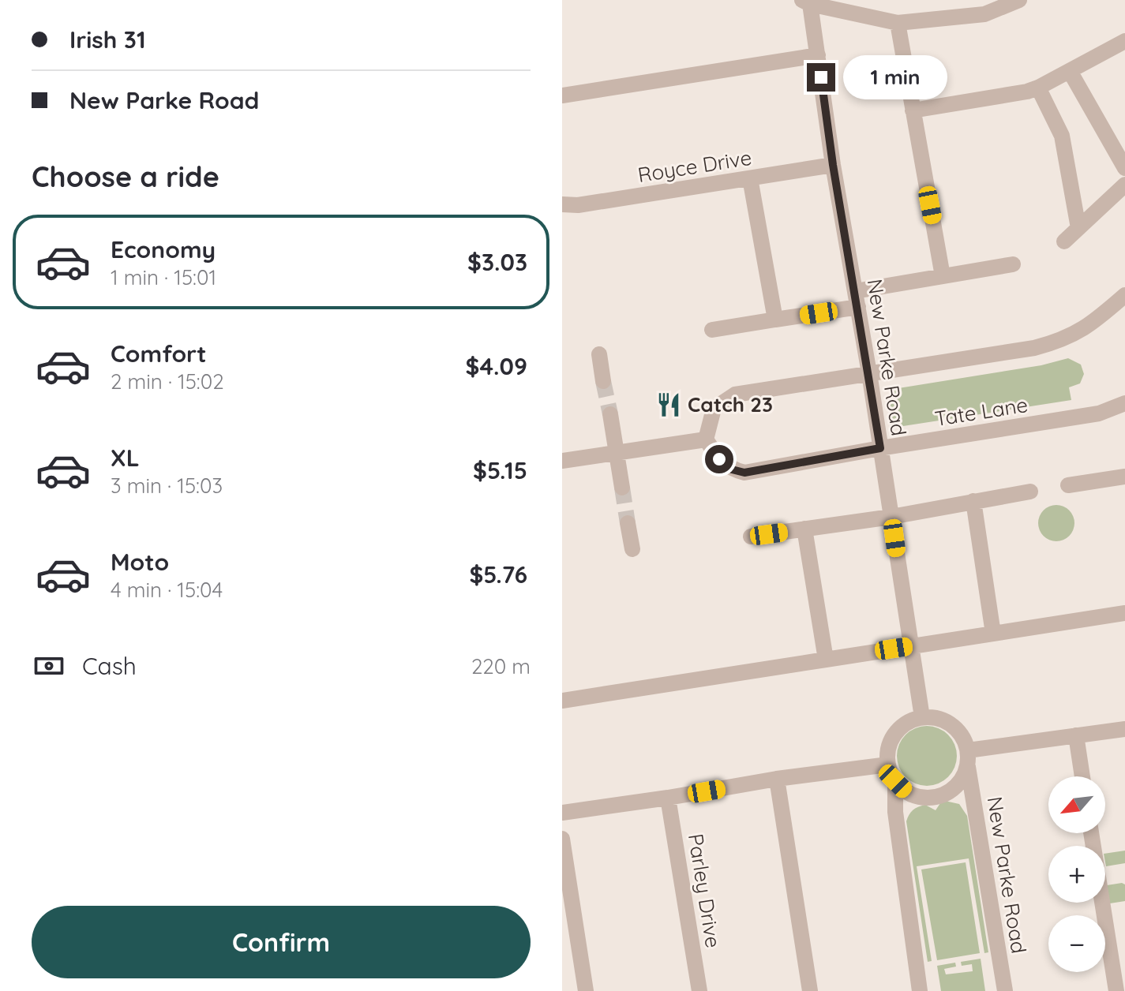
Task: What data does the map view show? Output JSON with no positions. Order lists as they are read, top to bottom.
{
  "streets": {
    "street": [
      "Royce Drive",
      "New Parke Road",
      "Tate Lane",
      "Parley Drive"
    ]
  },
  "crossings": [
    ["Royce Drive", "New Parke Road"],
    ["New Parke Road", "Tate Lane"]
  ],
  "places": {
    "restaurant": ["Catch 23"]
  },
  "north": "bottom left",
  "page": {
    "banner": ["Irish 31", "New Parke Road"],
    "bubble": "1 min",
    "heading": "Choose a ride",
    "list": [
      {
        "name": "Economy",
        "note": "1 min · 15:01",
        "value": "$3.03"
      },
      {
        "name": "Comfort",
        "note": "2 min · 15:02",
        "value": "$4.09"
      },
      {
        "name": "XL",
        "note": "3 min · 15:03",
        "value": "$5.15"
      },
      {
        "name": "Moto",
        "note": "4 min · 15:04",
        "value": "$5.76"
      }
    ],
    "pay": ["Cash", "220 m"],
    "map_buttons": ["+", "−"],
    "buttons": "Confirm"
  }
}
